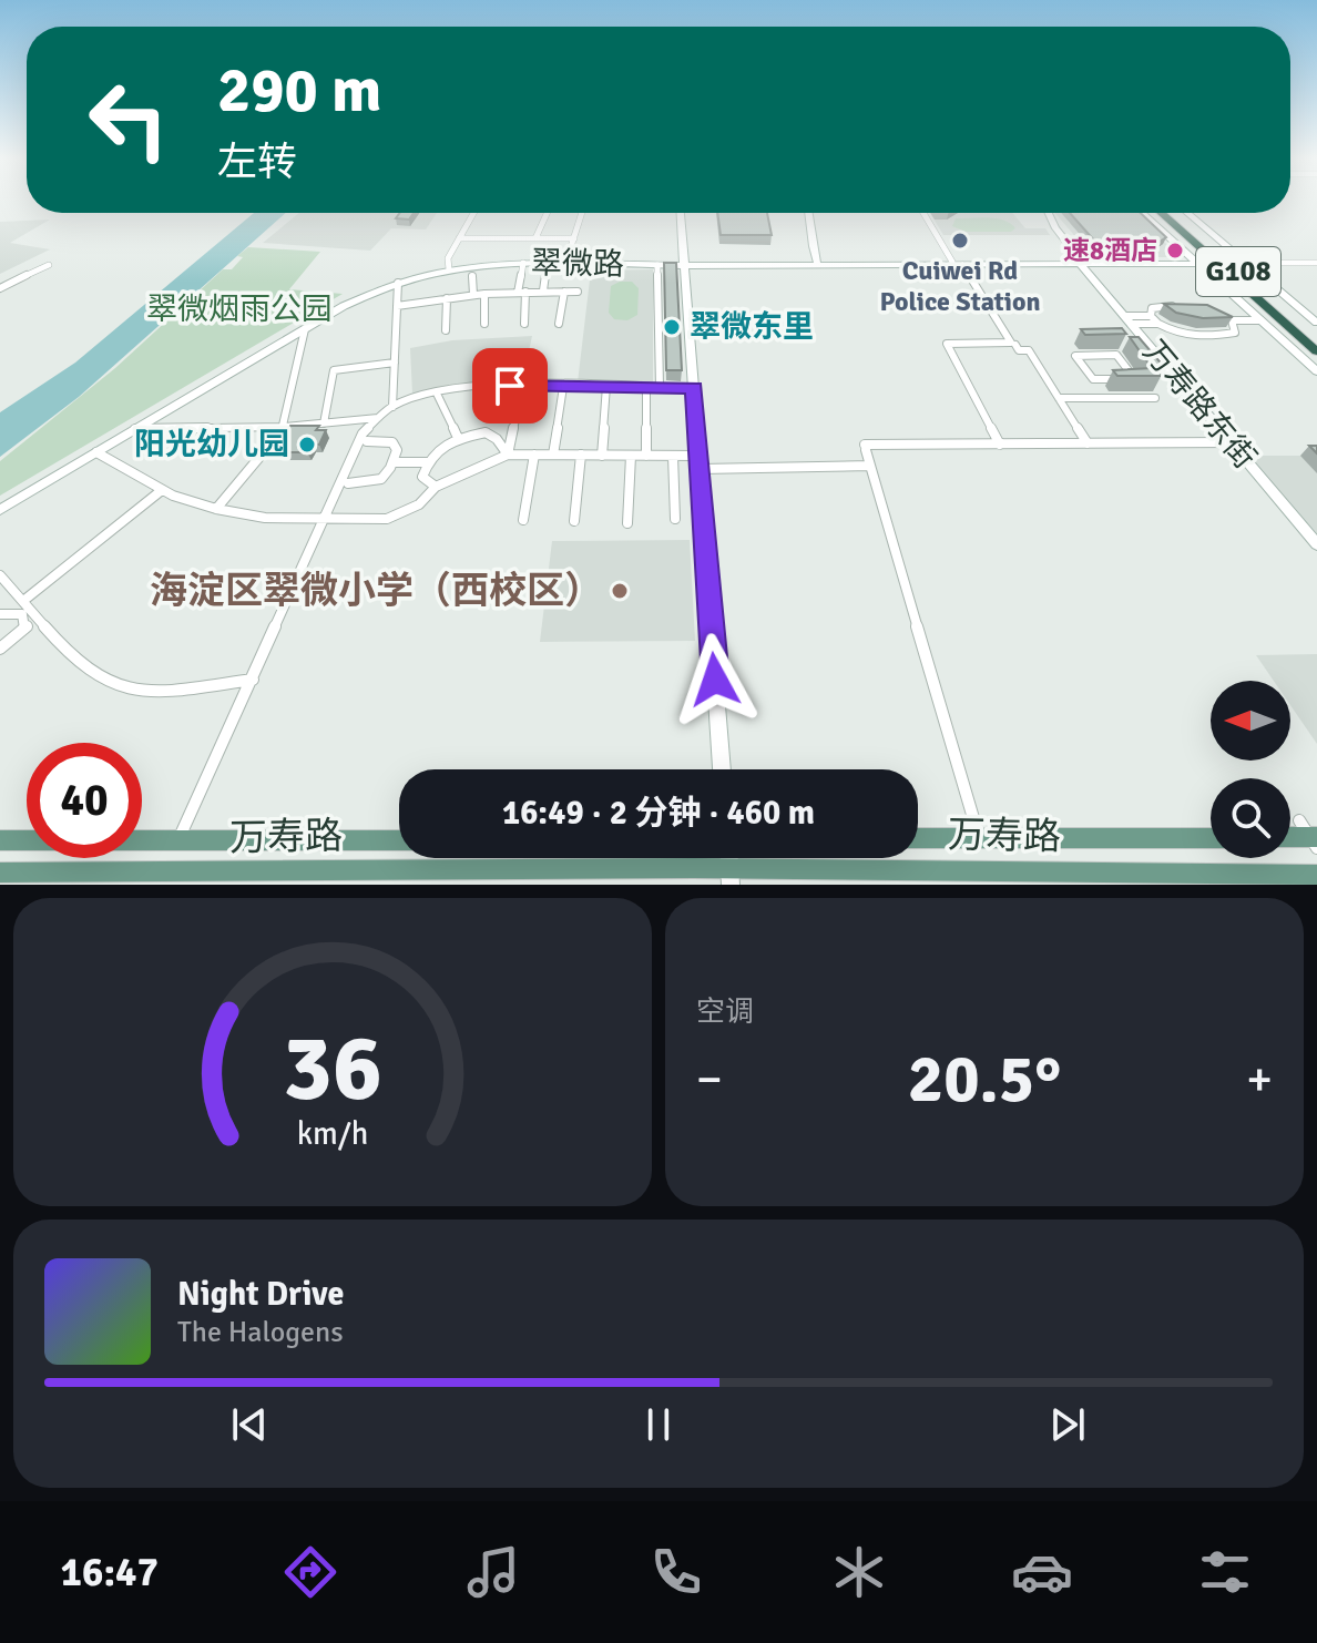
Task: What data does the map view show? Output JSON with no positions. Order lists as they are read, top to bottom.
{
  "streets": {
    "highway": ["G108"],
    "main road": ["翠微路", "万寿路东街", "万寿路"]
  },
  "crossings": [
    ["翠微路", "G108"],
    ["翠微路", "万寿路东街"]
  ],
  "parks": ["翠微烟雨公园"],
  "places": [
    "Cuiwei Rd Police Station",
    "速8酒店",
    "翠微东里",
    "阳光幼儿园",
    "海淀区翠微小学（西校区）"
  ],
  "north": "left",
  "page": {
    "turn": ["290 m", "左转"],
    "limit": "40",
    "trip": "16:49 · 2 分钟 · 460 m",
    "tile": "空调",
    "heat": ["−", "20.5°", "+"],
    "song": ["Night Drive", "The Halogens"],
    "tabs": "16:47",
    "gauge": ["36", "km/h"]
  }
}
